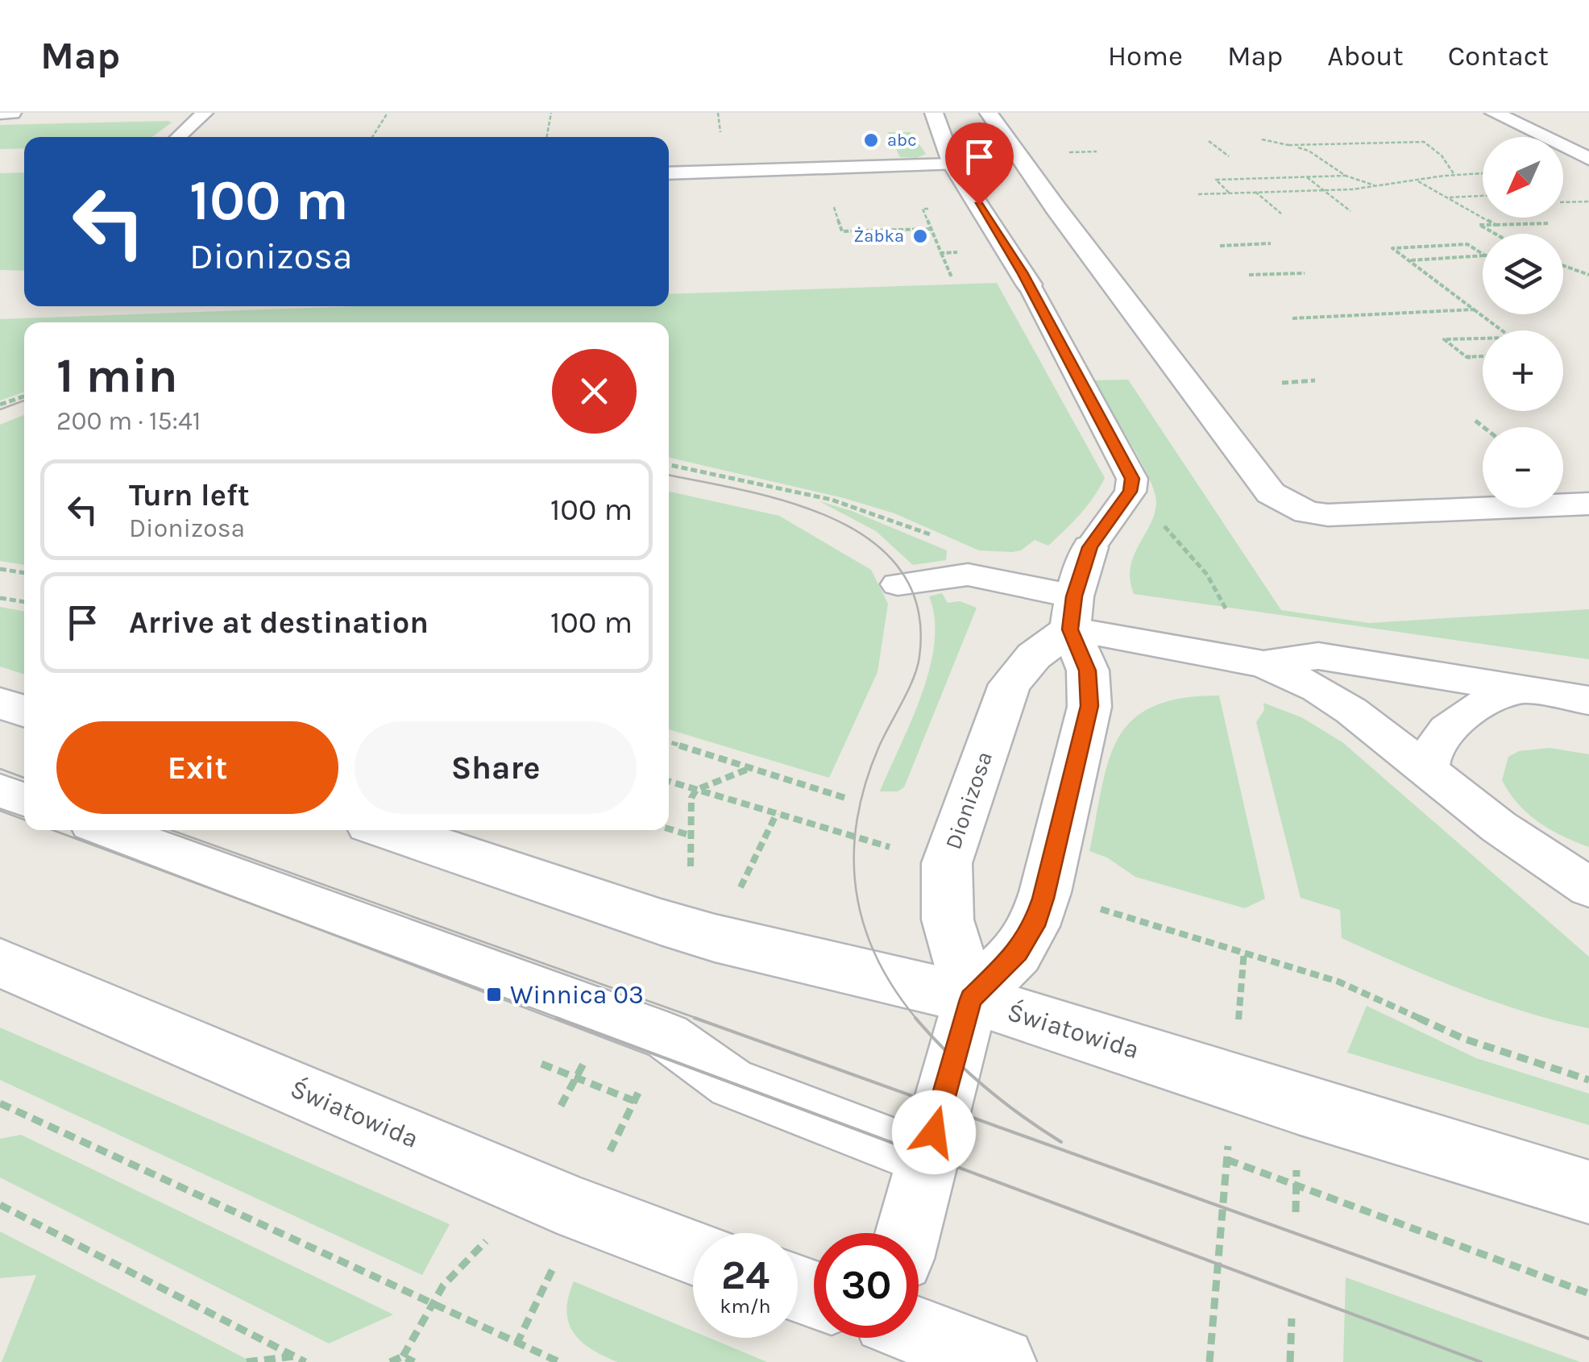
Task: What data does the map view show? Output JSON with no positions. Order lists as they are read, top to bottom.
{
  "streets": {
    "street": ["Dionizosa", "Światowida"]
  },
  "crossings": [
    ["Dionizosa", "Światowida"]
  ],
  "places": {
    "other": ["abc", "Żabka"],
    "transit": ["Winnica 03"]
  },
  "north": "bottom left",
  "page": {
    "header": "Map",
    "nav": [
      "Home",
      "Map",
      "About",
      "Contact"
    ],
    "map_buttons": ["+", "−"],
    "turn": ["100 m", "Dionizosa"],
    "heading": ["1 min", "200 m · 15:41"],
    "list": [
      {
        "name": "Turn left",
        "note": "Dionizosa",
        "value": "100 m"
      },
      {
        "name": "Arrive at destination",
        "value": "100 m"
      }
    ],
    "buttons": ["Exit", "Share"],
    "speed": "24 km/h",
    "limit": "30"
  }
}
